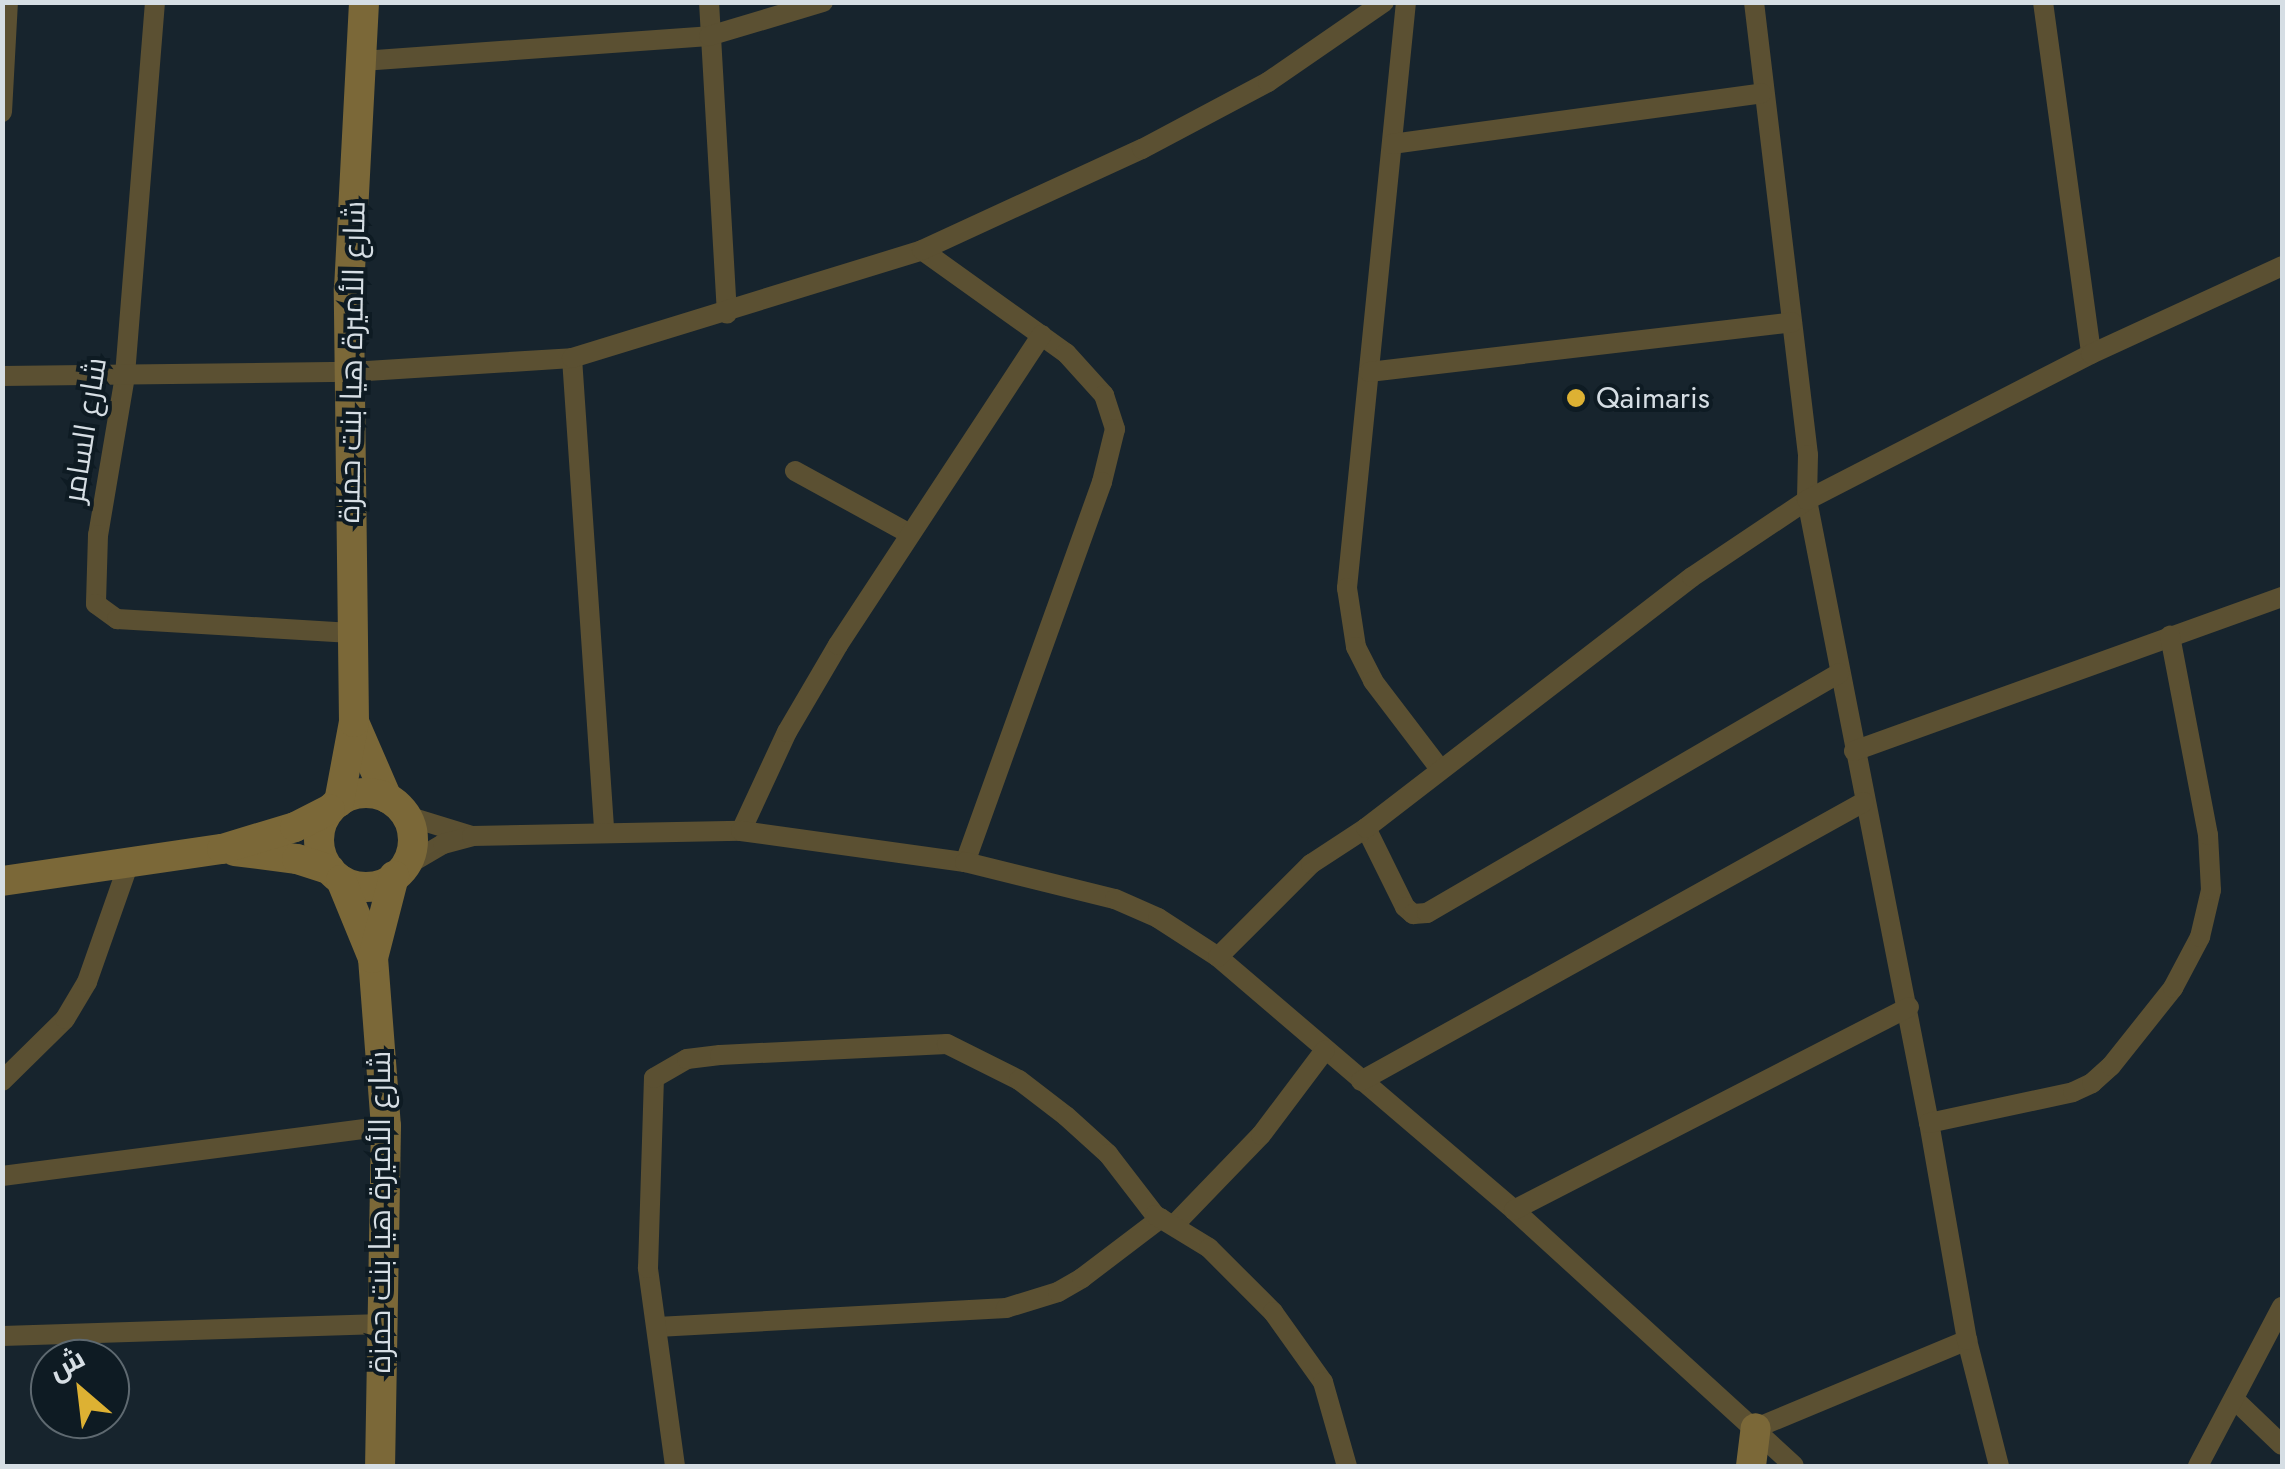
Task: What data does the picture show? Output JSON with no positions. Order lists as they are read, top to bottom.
{
  "streets": {
    "street": ["شارع الأميرة هيا بنت حمزة", "شارع السامر"]
  },
  "crossings": [
    ["شارع الأميرة هيا بنت حمزة", "شارع السامر"]
  ],
  "places": ["Qaimaris"],
  "north": "top left"
}
